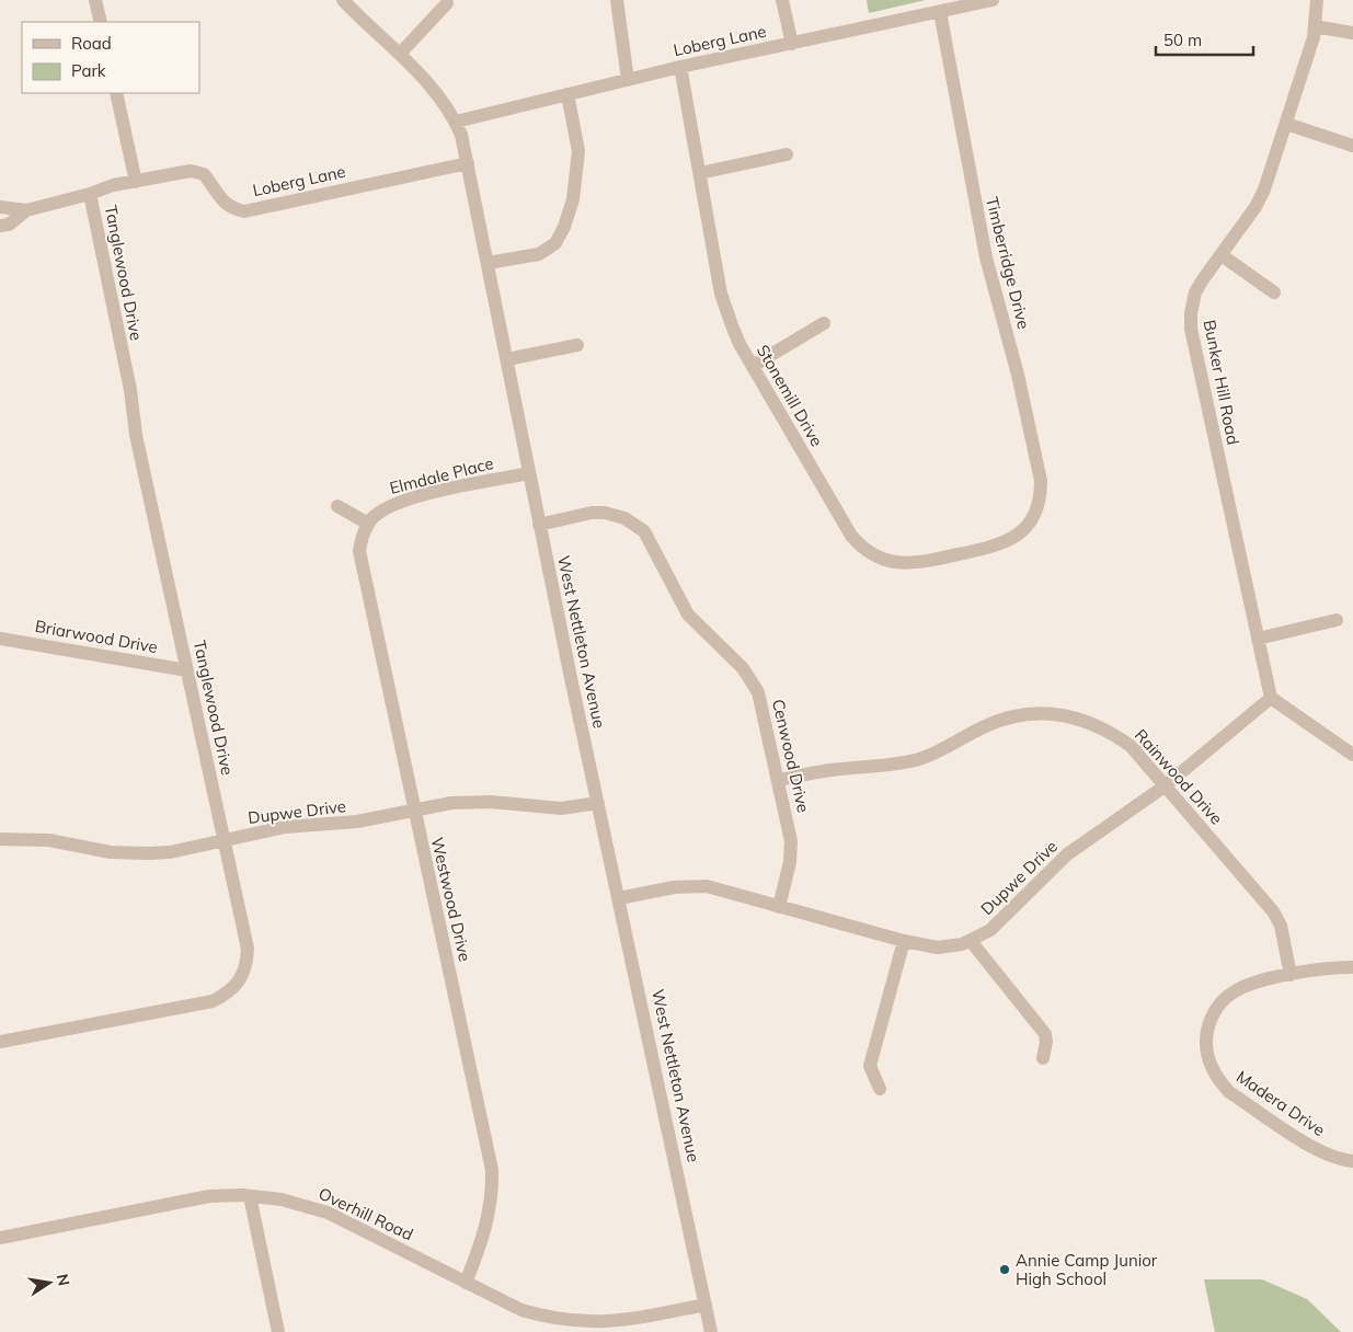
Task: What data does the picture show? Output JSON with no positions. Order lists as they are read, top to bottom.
{
  "streets": {
    "street": [
      "Loberg Lane",
      "Timberridge Drive",
      "Tanglewood Drive",
      "Bunker Hill Road",
      "Stonemill Drive",
      "Elmdale Place",
      "Briarwood Drive",
      "West Nettleton Avenue",
      "Cenwood Drive",
      "Rainwood Drive",
      "Dupwe Drive",
      "Westwood Drive",
      "Madera Drive",
      "Overhill Road"
    ]
  },
  "crossings": [
    ["Loberg Lane", "Timberridge Drive"],
    ["Loberg Lane", "Tanglewood Drive"],
    ["Loberg Lane", "Stonemill Drive"],
    ["Loberg Lane", "West Nettleton Avenue"],
    ["Timberridge Drive", "Stonemill Drive"],
    ["Tanglewood Drive", "Briarwood Drive"],
    ["Tanglewood Drive", "Dupwe Drive"],
    ["Bunker Hill Road", "Dupwe Drive"],
    ["Elmdale Place", "West Nettleton Avenue"],
    ["Elmdale Place", "Westwood Drive"],
    ["West Nettleton Avenue", "Cenwood Drive"],
    ["West Nettleton Avenue", "Dupwe Drive"],
    ["West Nettleton Avenue", "Overhill Road"],
    ["Cenwood Drive", "Rainwood Drive"],
    ["Cenwood Drive", "Dupwe Drive"],
    ["Rainwood Drive", "Dupwe Drive"],
    ["Rainwood Drive", "Madera Drive"],
    ["Dupwe Drive", "Westwood Drive"],
    ["Westwood Drive", "Overhill Road"]
  ],
  "places": ["Annie Camp Junior High School"],
  "legend": ["Road", "Park"],
  "scale_bar": "50 m",
  "north": "right"
}
